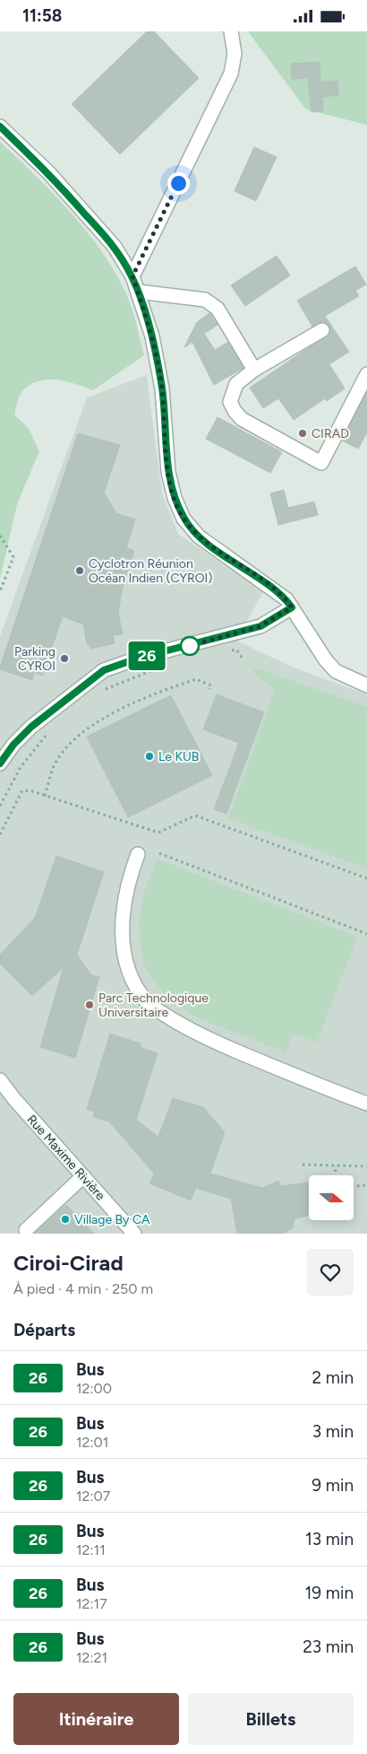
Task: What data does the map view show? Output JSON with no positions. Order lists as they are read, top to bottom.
{
  "streets": {
    "street": ["Rue Maxime Rivière"]
  },
  "places": [
    "CIRAD",
    "Cyclotron Réunion Océan Indien (CYROI)",
    "Parking CYROI",
    "Le KUB",
    "Parc Technologique Universitaire",
    "Village By CA"
  ],
  "lines": ["bus line 26"],
  "north": "right",
  "page": {
    "status": "11:58",
    "on_map": "26",
    "heading": [
      ["Ciroi-Cirad", "À pied · 4 min · 250 m"],
      "Départs"
    ],
    "list": [
      {
        "mark": "26",
        "name": "Bus",
        "note": "12:00",
        "value": "2 min"
      },
      {
        "mark": "26",
        "name": "Bus",
        "note": "12:01",
        "value": "3 min"
      },
      {
        "mark": "26",
        "name": "Bus",
        "note": "12:07",
        "value": "9 min"
      },
      {
        "mark": "26",
        "name": "Bus",
        "note": "12:11",
        "value": "13 min"
      },
      {
        "mark": "26",
        "name": "Bus",
        "note": "12:17",
        "value": "19 min"
      },
      {
        "mark": "26",
        "name": "Bus",
        "note": "12:21",
        "value": "23 min"
      }
    ],
    "buttons": ["Itinéraire", "Billets"]
  }
}
